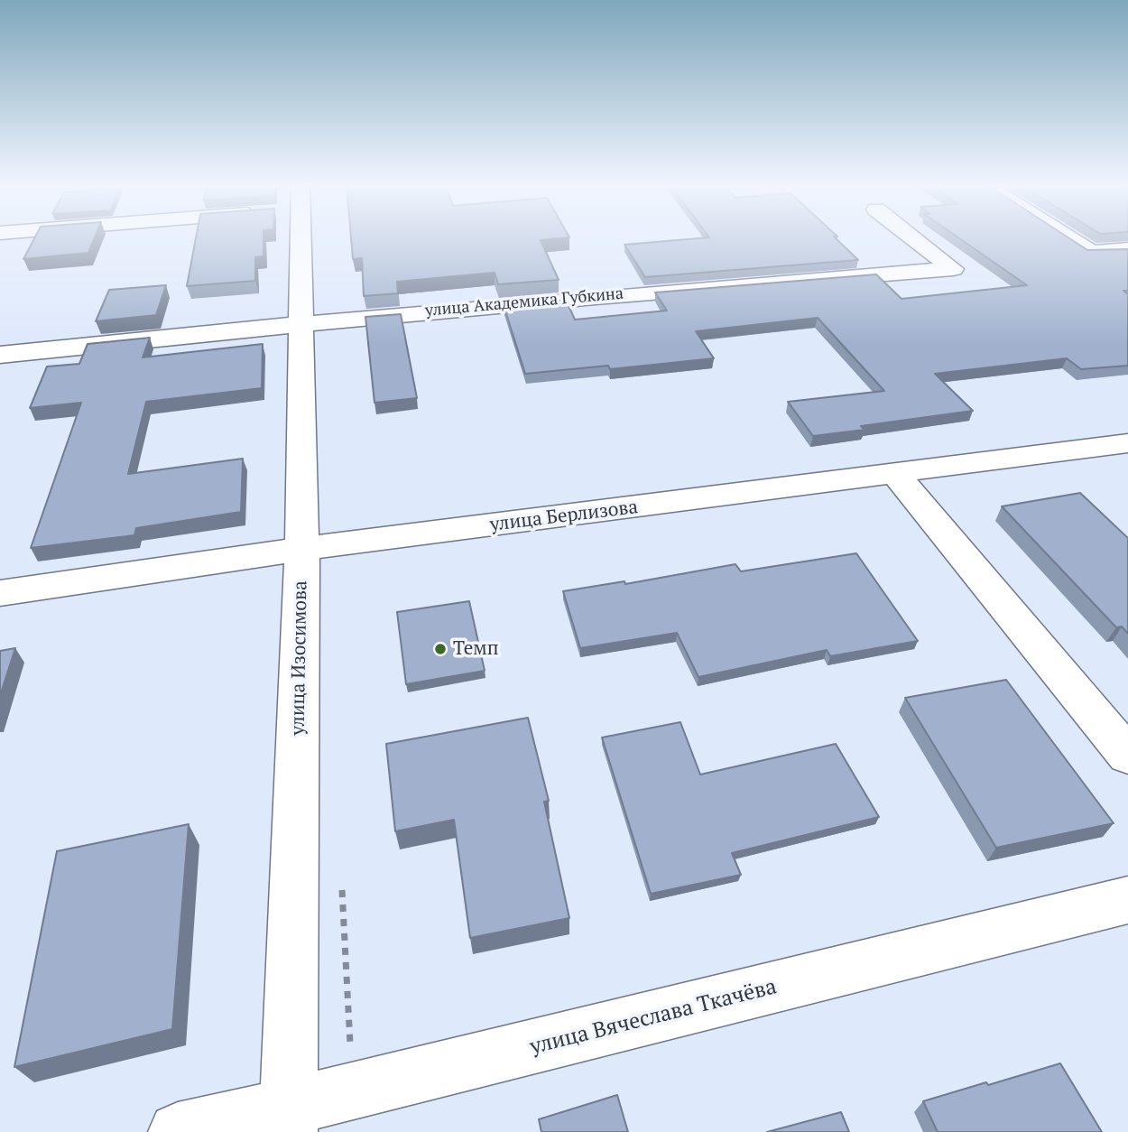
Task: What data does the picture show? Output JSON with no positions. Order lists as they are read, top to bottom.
{
  "streets": {
    "street": [
      "улица Академика Губкина",
      "улица Берлизова",
      "улица Изосимова",
      "улица Вячеслава Ткачёва"
    ]
  },
  "crossings": [
    ["улица Академика Губкина", "улица Изосимова"],
    ["улица Берлизова", "улица Изосимова"],
    ["улица Изосимова", "улица Вячеслава Ткачёва"]
  ],
  "places": ["Темп"]
}
